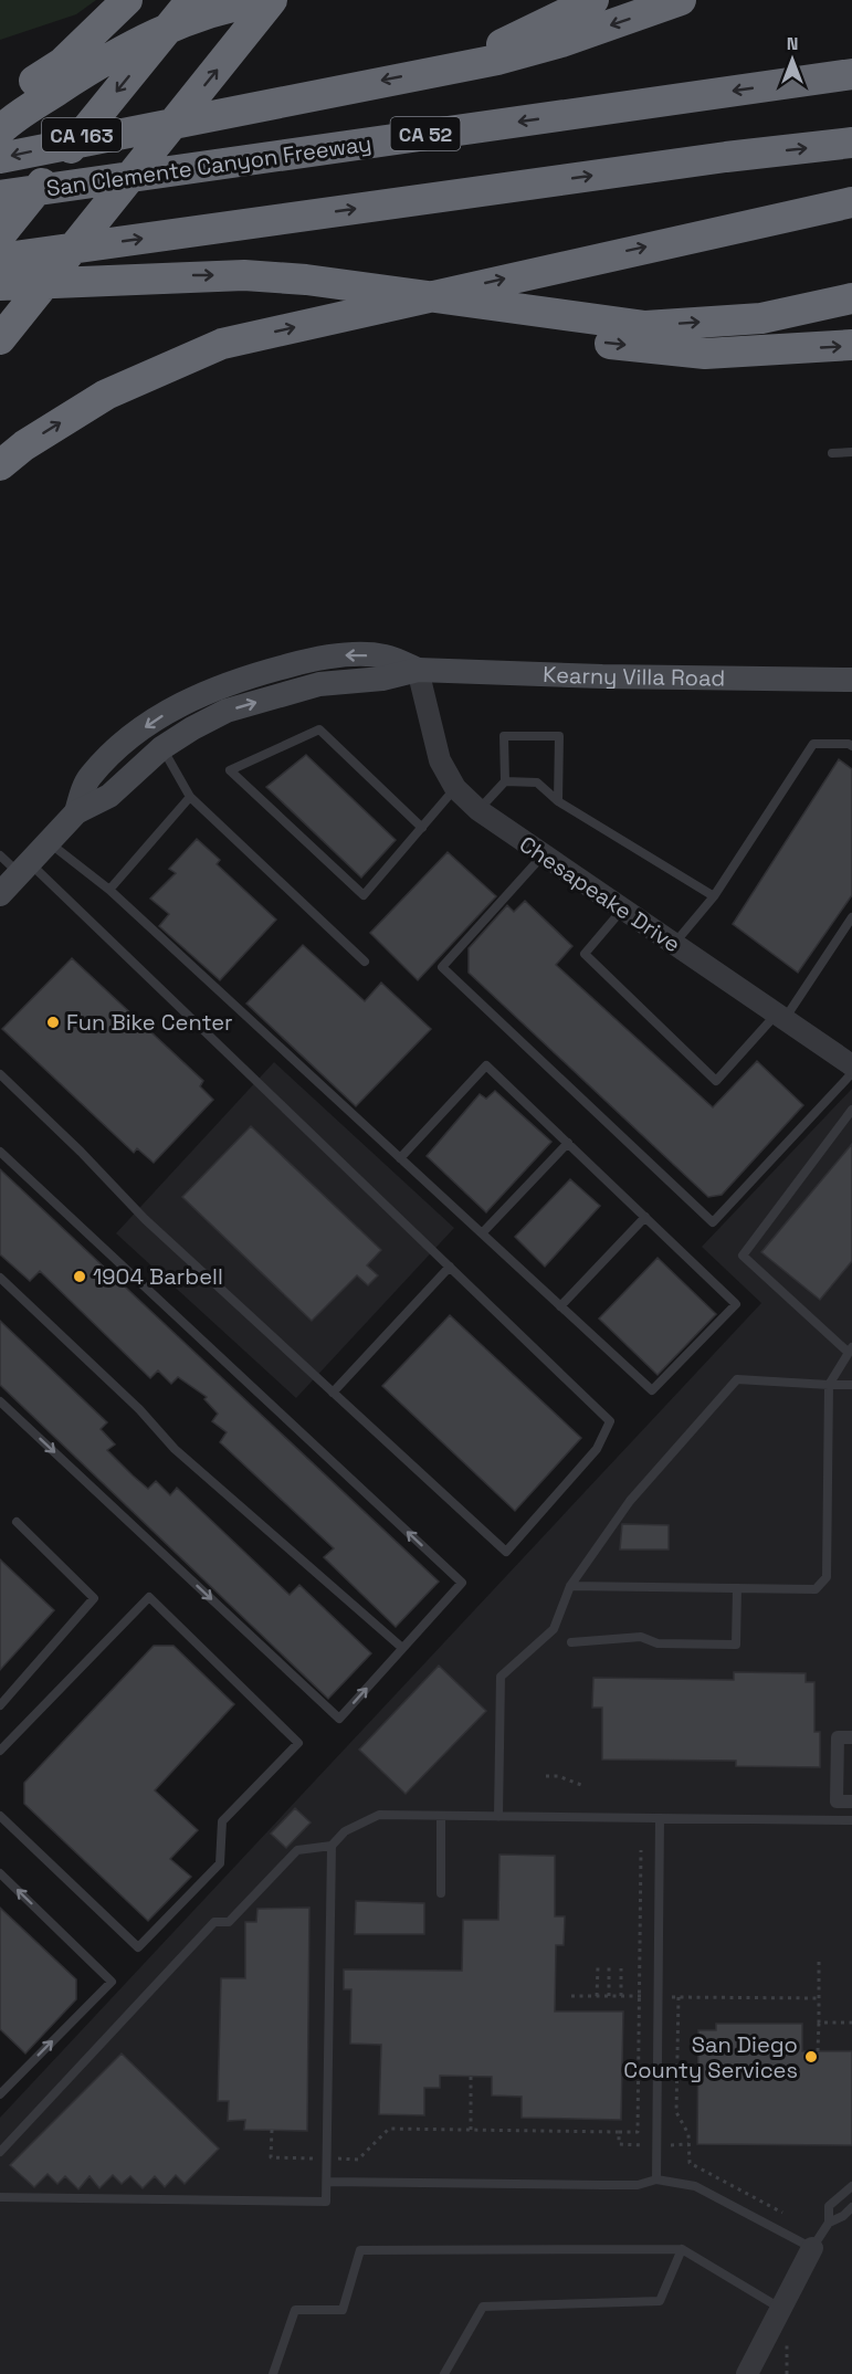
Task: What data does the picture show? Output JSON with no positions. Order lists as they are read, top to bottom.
{
  "streets": {
    "highway": ["CA 52", "CA 163", "San Clemente Canyon Freeway"],
    "main road": ["Kearny Villa Road"],
    "street": ["Chesapeake Drive"]
  },
  "crossings": [
    ["Kearny Villa Road", "Chesapeake Drive"]
  ],
  "places": ["Fun Bike Center", "1904 Barbell", "San Diego County Services"],
  "north": "top"
}
